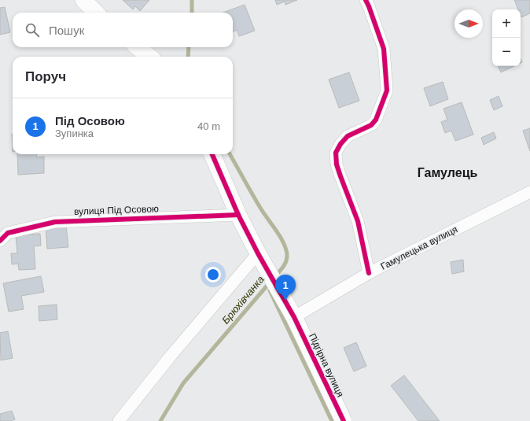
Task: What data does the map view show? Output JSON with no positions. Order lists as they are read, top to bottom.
{
  "streets": {
    "street": ["вулиця Під Осовою", "Гамулецька вулиця", "Підгірна вулиця"]
  },
  "crossings": [
    ["Гамулецька вулиця", "Підгірна вулиця"]
  ],
  "districts": ["Гамулець"],
  "water": ["Брюхівчанка"],
  "north": "right",
  "page": {
    "map_buttons": ["+", "−"],
    "search": "Пошук",
    "heading": "Поруч",
    "list": [
      {
        "mark": "1",
        "name": "Під Осовою",
        "note": "Зупинка",
        "value": "40 m"
      }
    ],
    "pins": "1"
  }
}
